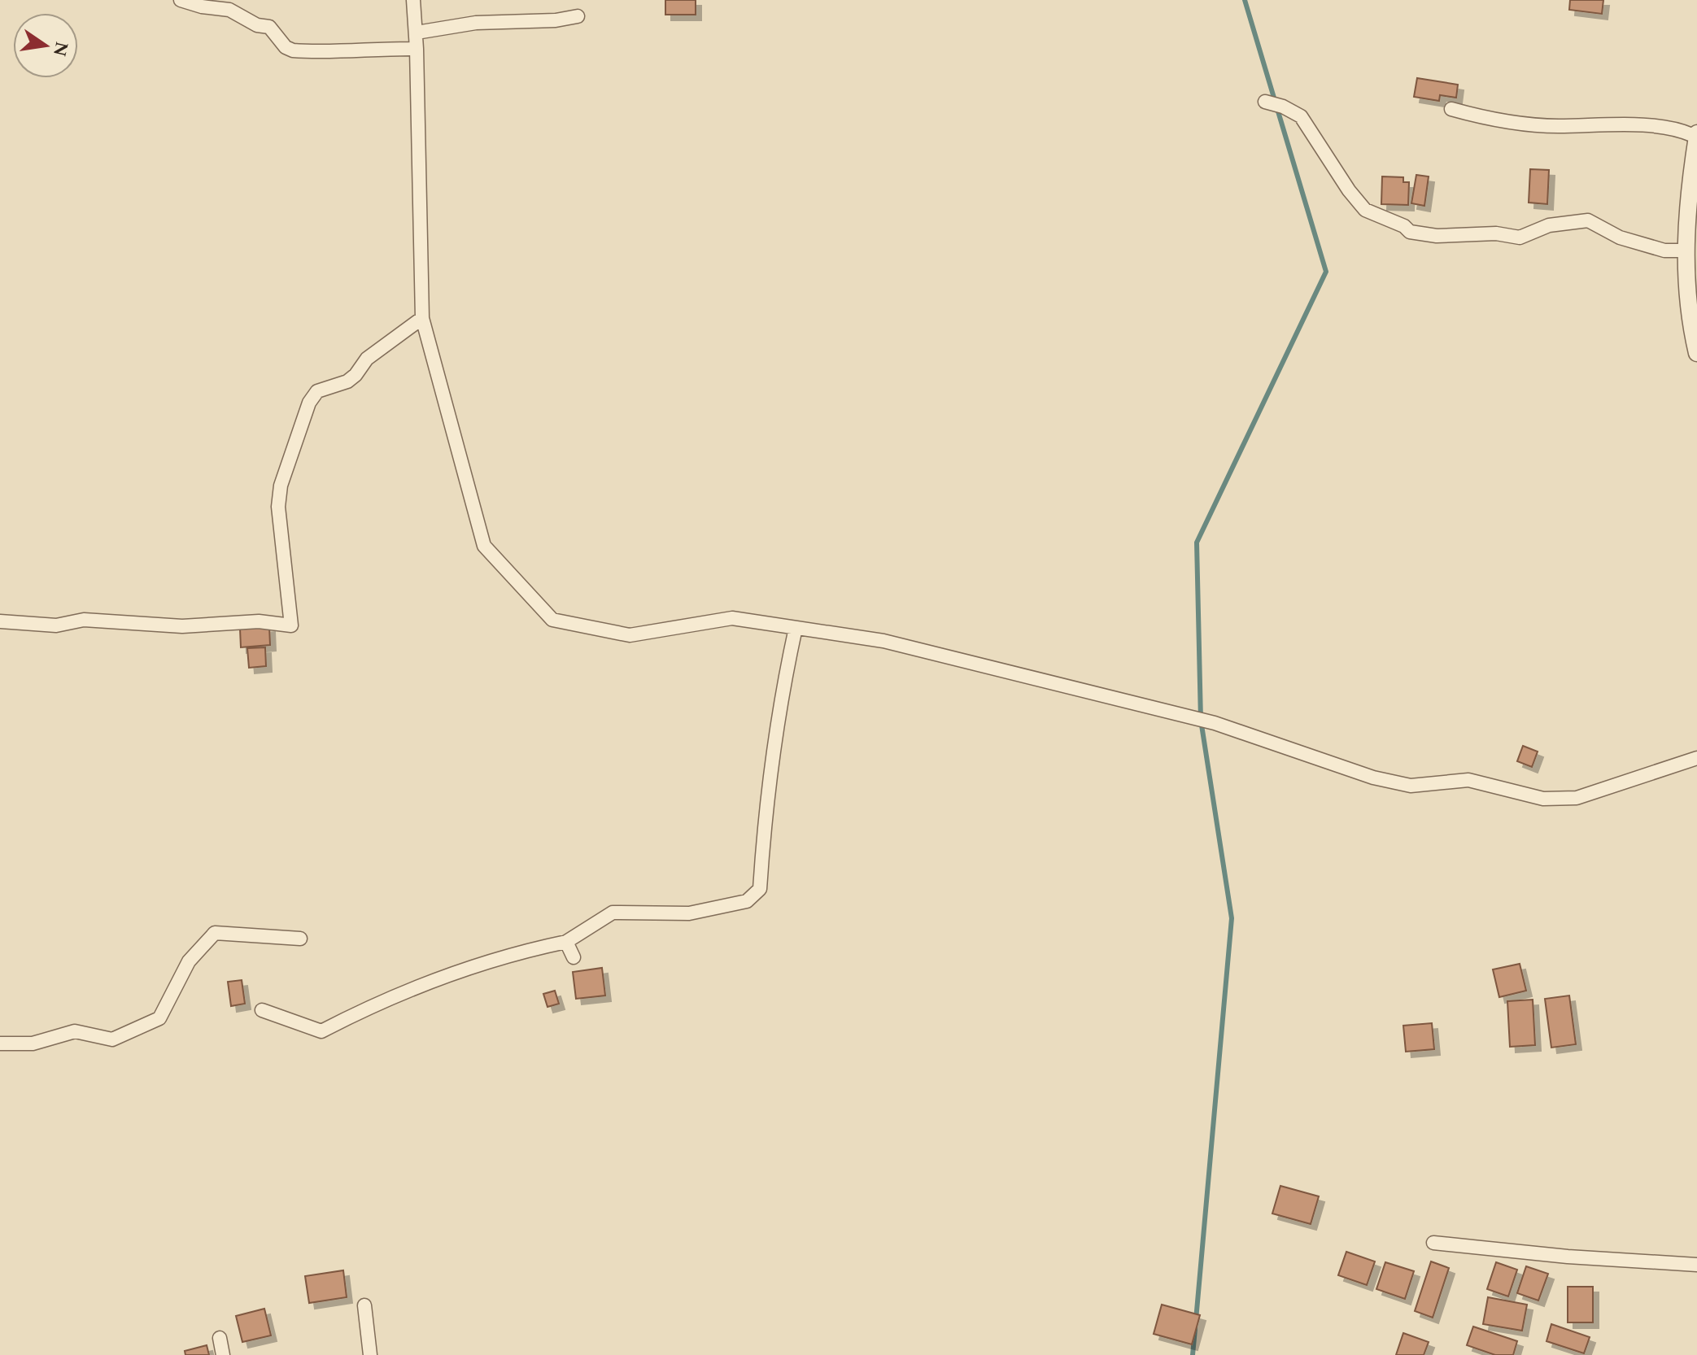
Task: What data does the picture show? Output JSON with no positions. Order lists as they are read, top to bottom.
{
  "north": "right"
}
